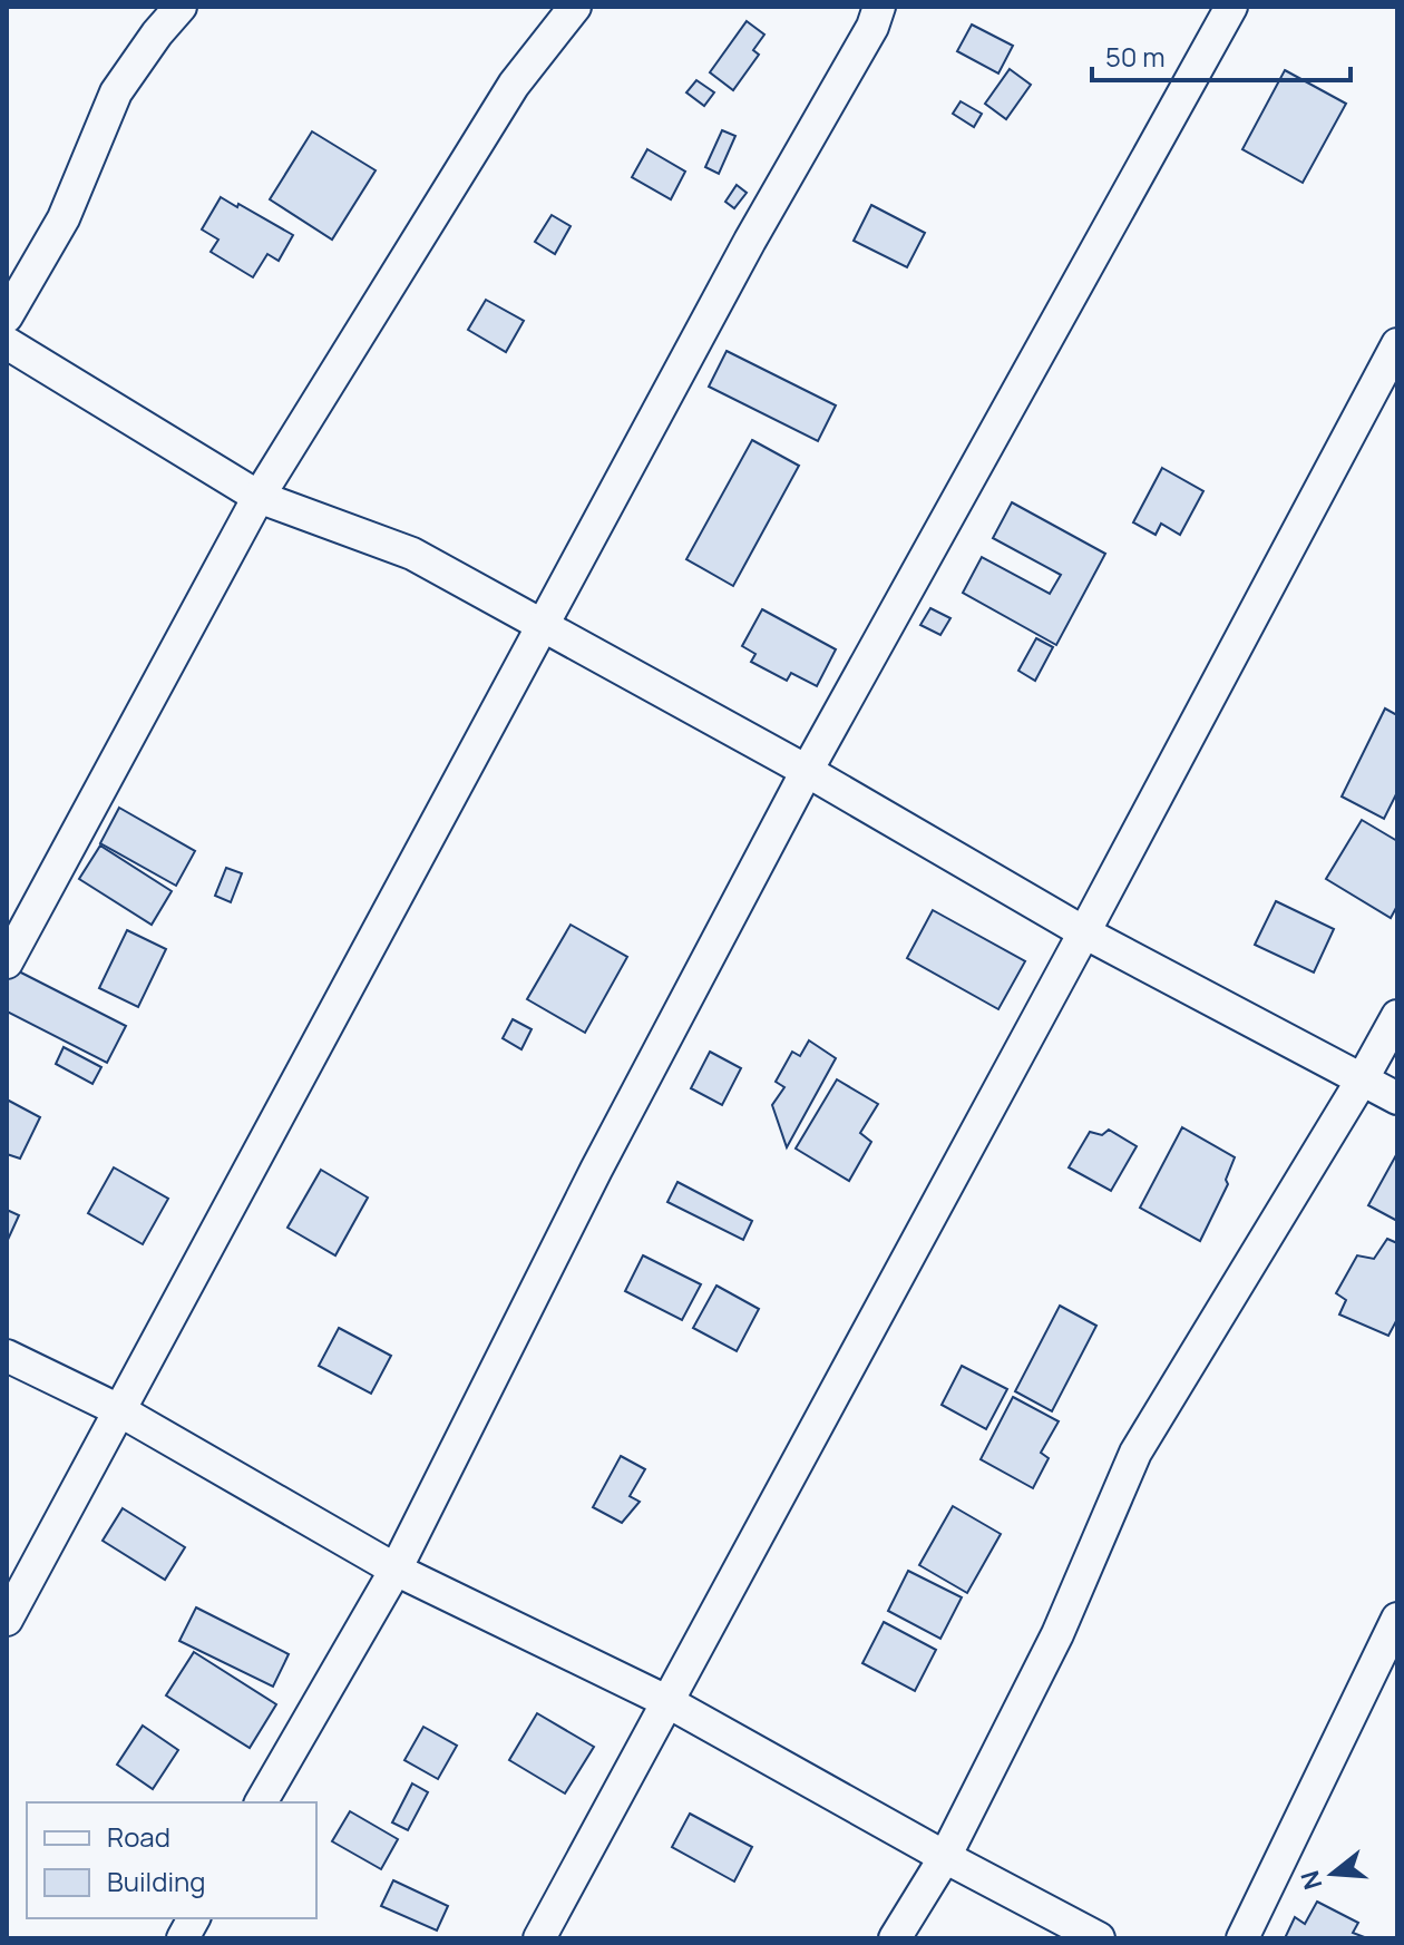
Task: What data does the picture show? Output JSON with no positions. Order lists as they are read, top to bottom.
{
  "legend": ["Road", "Building"],
  "scale_bar": "50 m",
  "north": "left"
}
